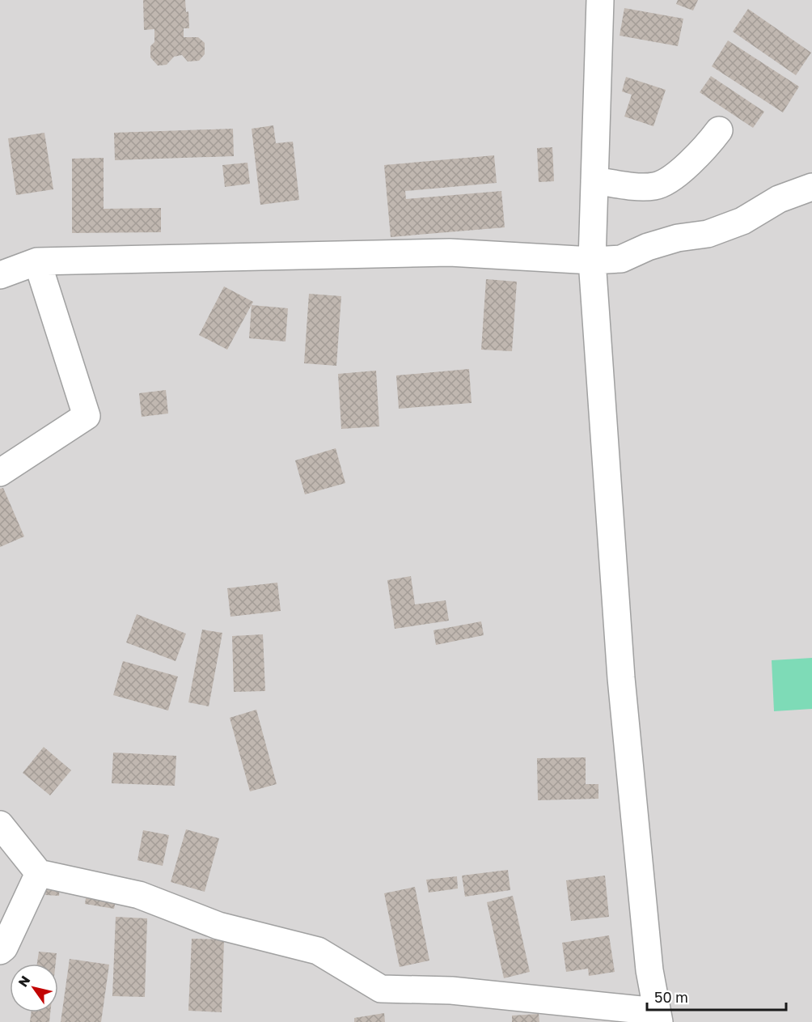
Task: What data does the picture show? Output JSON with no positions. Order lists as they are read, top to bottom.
{
  "scale_bar": "50 m",
  "north": "top left"
}
